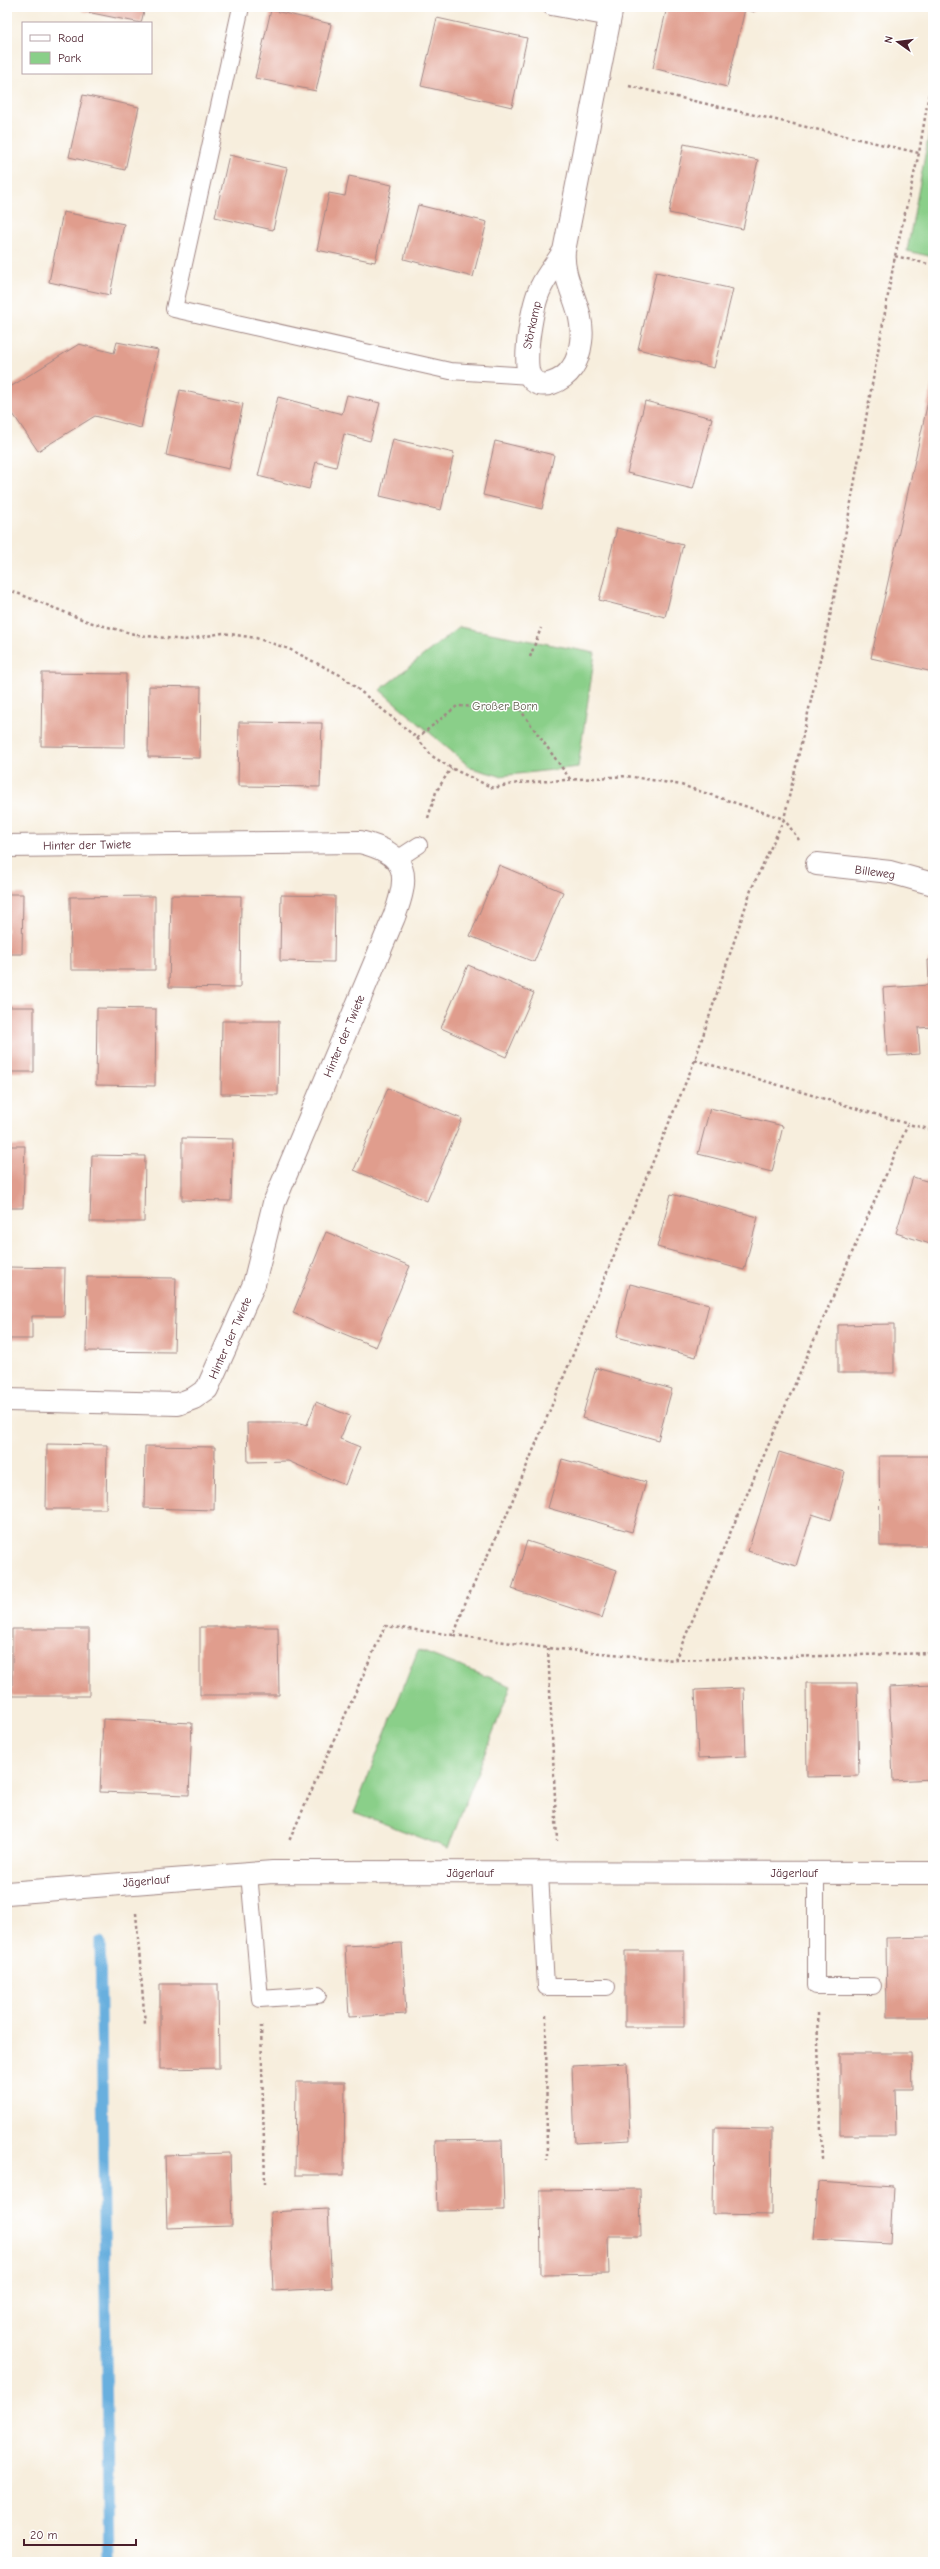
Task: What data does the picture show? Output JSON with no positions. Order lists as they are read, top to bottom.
{
  "streets": {
    "street": [
      "Störkamp",
      "Hinter der Twiete",
      "Billeweg",
      "Jägerlauf"
    ]
  },
  "parks": ["Großer Born"],
  "legend": ["Road", "Park"],
  "scale_bar": "20 m",
  "north": "left"
}
